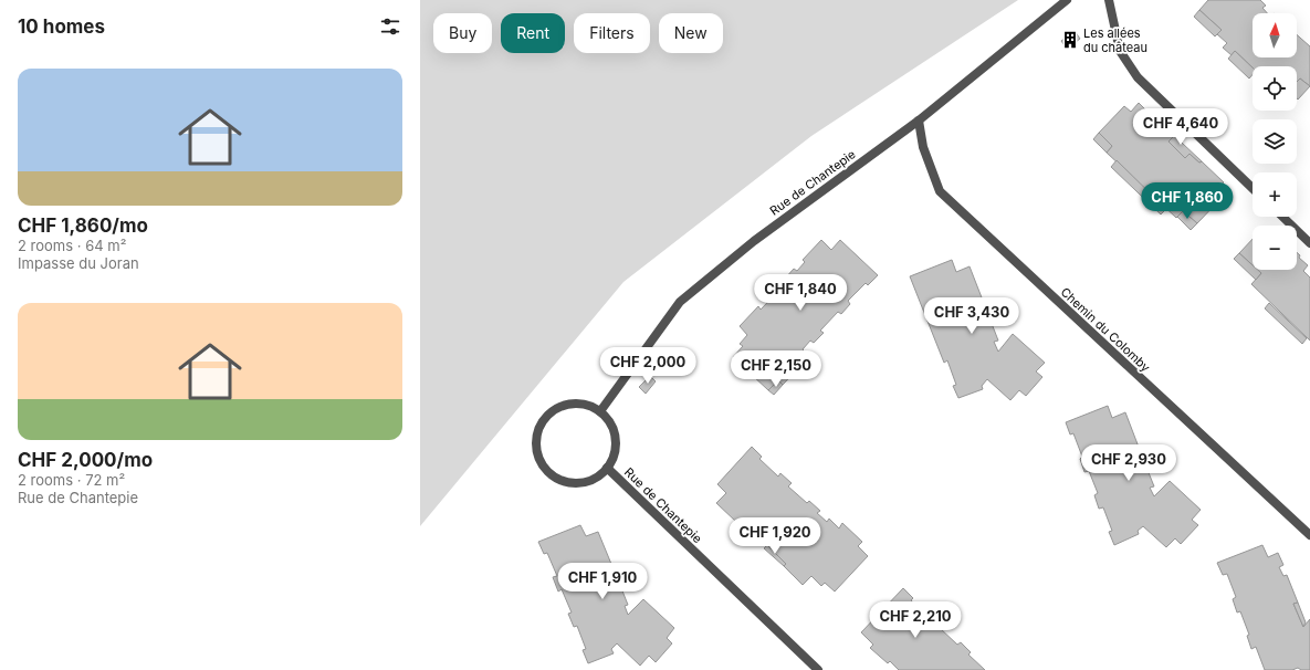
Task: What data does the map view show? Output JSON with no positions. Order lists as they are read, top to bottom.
{
  "streets": {
    "street": ["Rue de Chantepie", "Chemin du Colomby"]
  },
  "crossings": [
    ["Rue de Chantepie", "Chemin du Colomby"]
  ],
  "places": {
    "building": ["Les allées du château"]
  },
  "north": "top",
  "page": {
    "heading": "10 homes",
    "map_buttons": ["+", "−"],
    "chip": [
      "Buy",
      "Rent",
      "Filters",
      "New"
    ],
    "list": [
      {
        "name": "CHF 1,860/mo",
        "note": "2 rooms · 64 m² · Impasse du Joran"
      },
      {
        "name": "CHF 2,000/mo",
        "note": "2 rooms · 72 m² · Rue de Chantepie"
      }
    ],
    "price": [
      "CHF 4,640",
      "CHF 1,860",
      "CHF 1,840",
      "CHF 3,430",
      "CHF 2,000",
      "CHF 2,150",
      "CHF 2,930",
      "CHF 1,920",
      "CHF 1,910",
      "CHF 2,210"
    ]
  }
}
